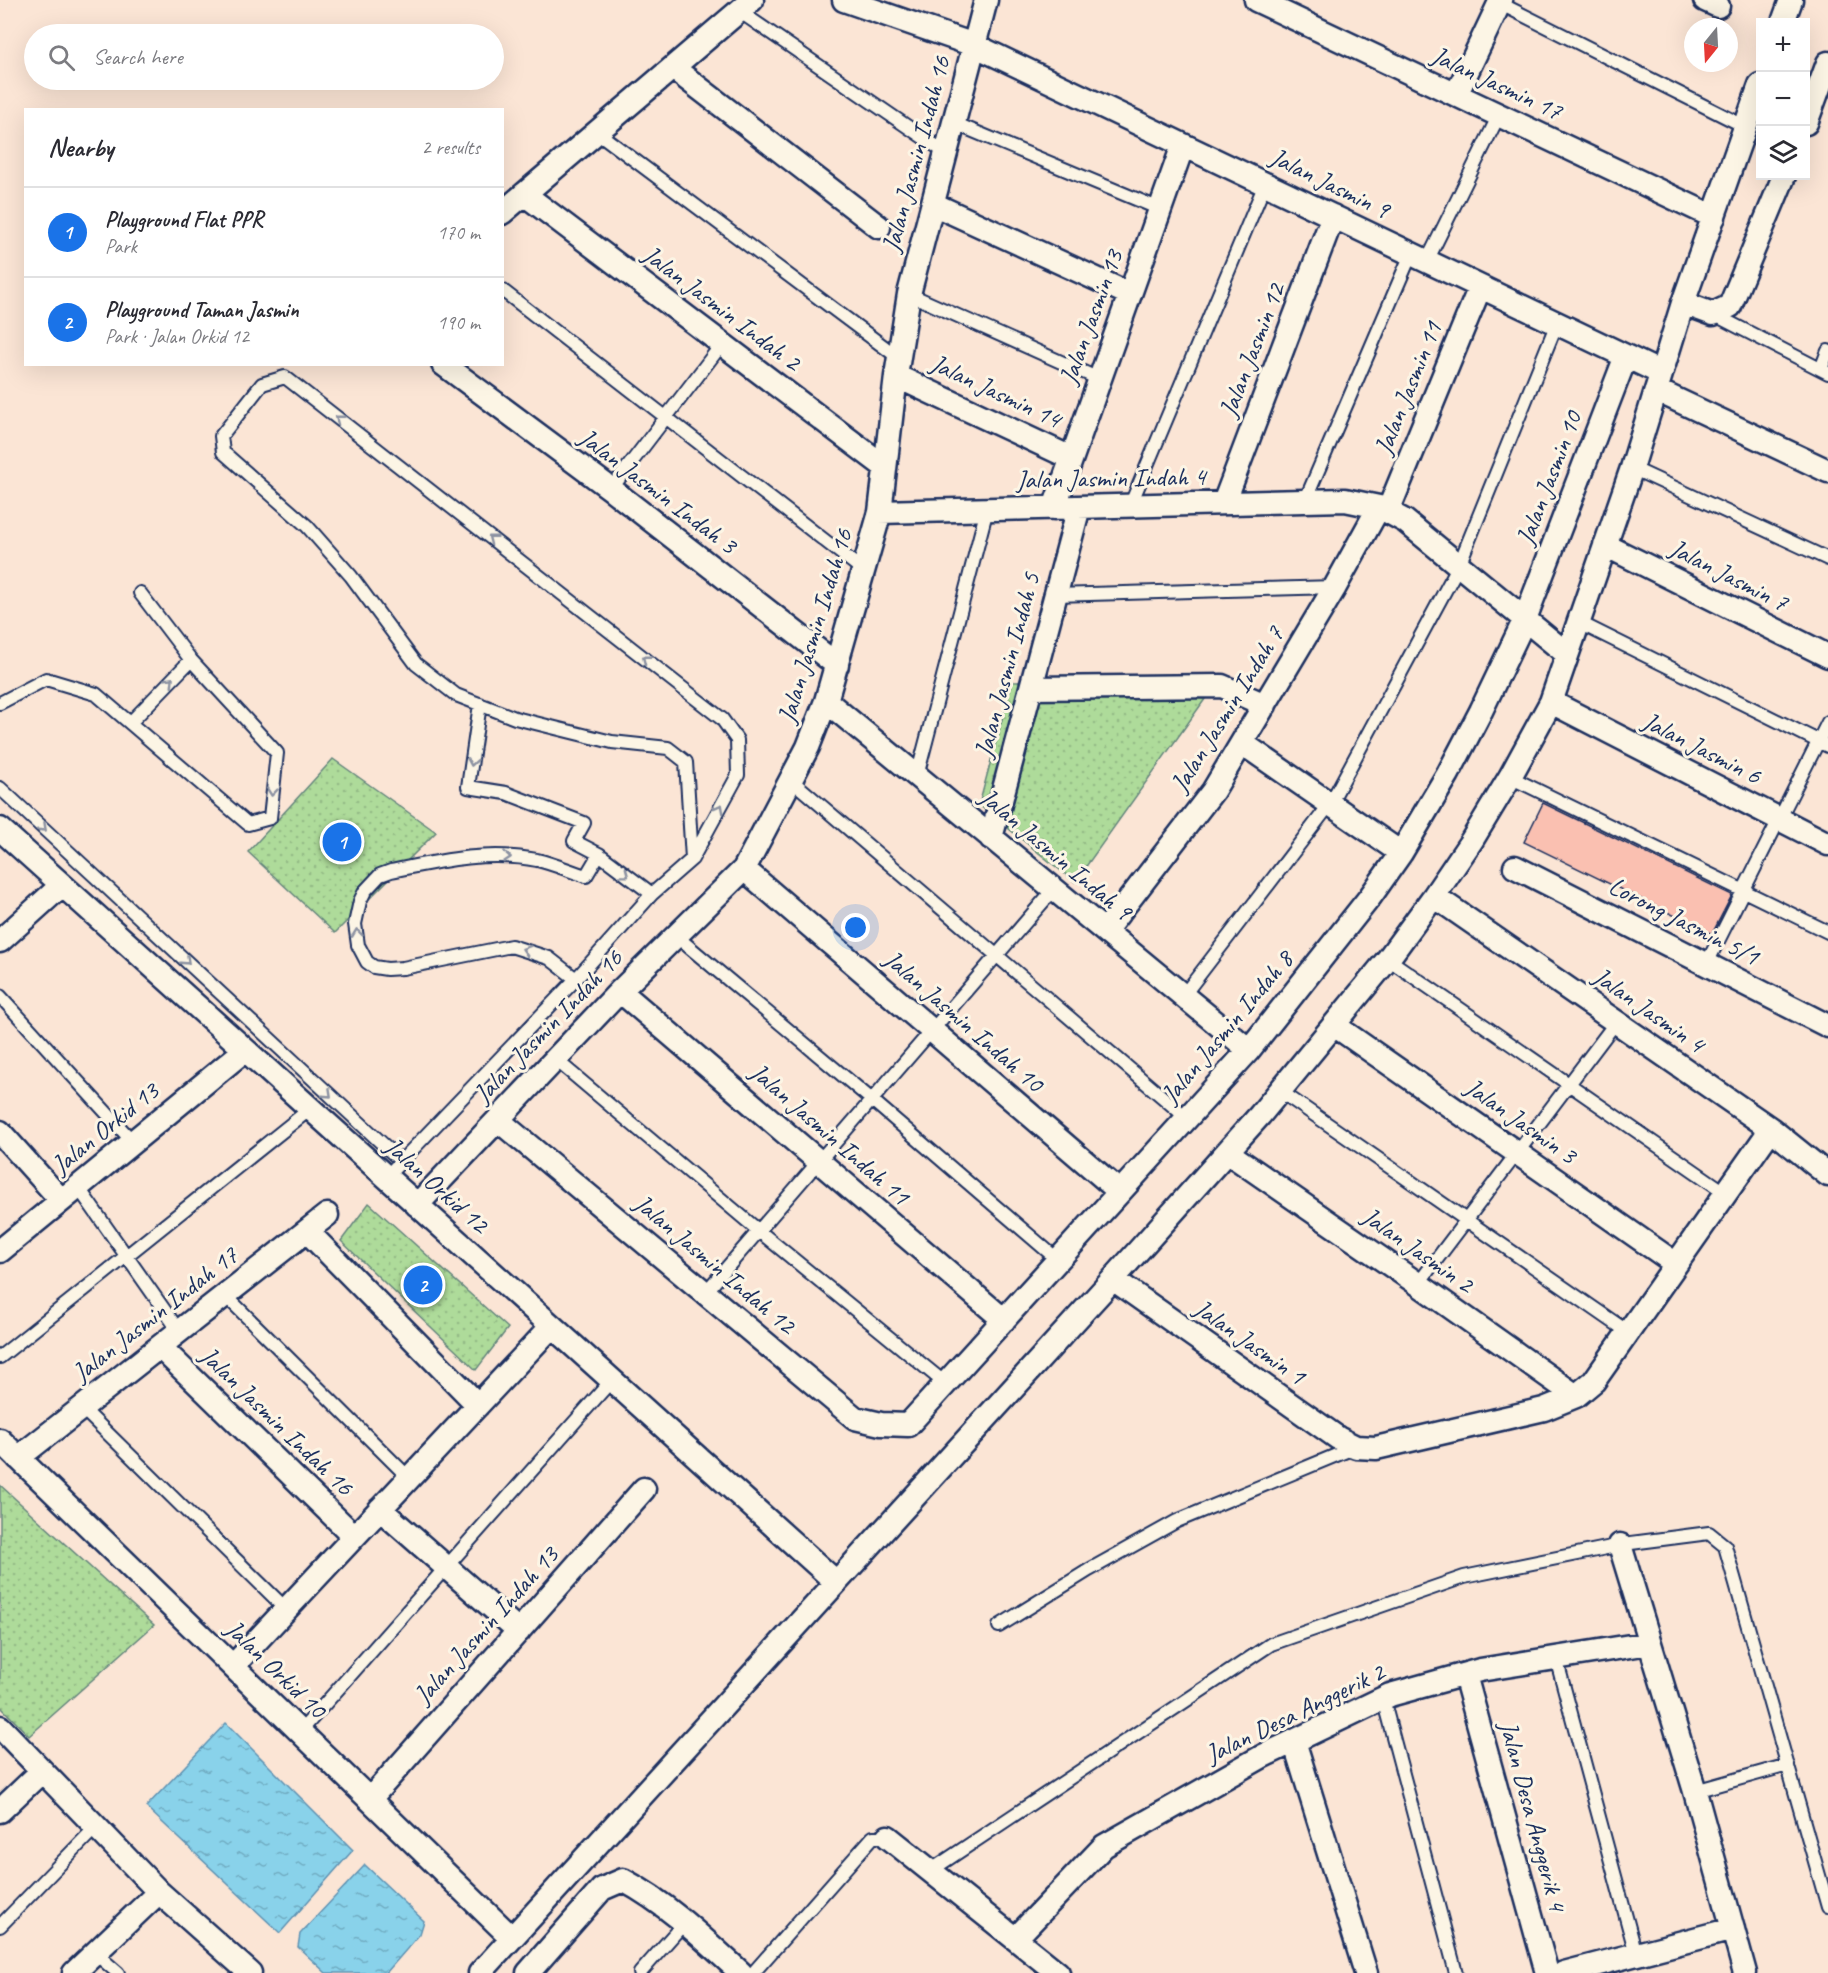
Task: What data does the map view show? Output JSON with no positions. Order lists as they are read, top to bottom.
{
  "streets": {
    "street": [
      "Jalan Jasmin 17",
      "Jalan Jasmin Indah 16",
      "Jalan Jasmin 9",
      "Jalan Jasmin Indah 2",
      "Jalan Jasmin 13",
      "Jalan Jasmin 12",
      "Jalan Jasmin 11",
      "Jalan Jasmin 14",
      "Jalan Jasmin Indah 4",
      "Jalan Jasmin 10",
      "Jalan Jasmin Indah 3",
      "Jalan Jasmin 7",
      "Jalan Jasmin Indah 5",
      "Jalan Jasmin Indah 7",
      "Jalan Jasmin 6",
      "Jalan Jasmin Indah 9",
      "Lorong Jasmin 5/1",
      "Jalan Jasmin 4",
      "Jalan Jasmin Indah 10",
      "Jalan Jasmin Indah 8",
      "Jalan Jasmin 3",
      "Jalan Orkid 13",
      "Jalan Jasmin Indah 11",
      "Jalan Orkid 12",
      "Jalan Jasmin 2",
      "Jalan Jasmin Indah 12",
      "Jalan Jasmin Indah 17",
      "Jalan Jasmin 1",
      "Jalan Jasmin Indah 13",
      "Jalan Orkid 10",
      "Jalan Desa Anggerik 2",
      "Jalan Desa Anggerik 4"
    ]
  },
  "crossings": [
    ["Jalan Jasmin Indah 16", "Jalan Jasmin 9"],
    ["Jalan Jasmin Indah 16", "Jalan Jasmin Indah 2"],
    ["Jalan Jasmin Indah 16", "Jalan Jasmin 14"],
    ["Jalan Jasmin Indah 16", "Jalan Jasmin Indah 4"],
    ["Jalan Jasmin Indah 16", "Jalan Jasmin Indah 3"],
    ["Jalan Jasmin Indah 16", "Jalan Jasmin Indah 9"],
    ["Jalan Jasmin Indah 16", "Jalan Jasmin Indah 10"],
    ["Jalan Jasmin Indah 16", "Jalan Jasmin Indah 11"],
    ["Jalan Jasmin Indah 16", "Jalan Orkid 12"],
    ["Jalan Jasmin Indah 16", "Jalan Jasmin Indah 12"],
    ["Jalan Jasmin Indah 16", "Jalan Jasmin Indah 17"],
    ["Jalan Jasmin 9", "Jalan Jasmin 13"],
    ["Jalan Jasmin 9", "Jalan Jasmin 12"],
    ["Jalan Jasmin 9", "Jalan Jasmin 11"],
    ["Jalan Jasmin 9", "Jalan Jasmin 10"],
    ["Jalan Jasmin 13", "Jalan Jasmin 14"],
    ["Jalan Jasmin 13", "Jalan Jasmin Indah 4"],
    ["Jalan Jasmin 12", "Jalan Jasmin Indah 4"],
    ["Jalan Jasmin 11", "Jalan Jasmin Indah 4"],
    ["Jalan Jasmin 11", "Jalan Jasmin Indah 7"],
    ["Jalan Jasmin Indah 4", "Jalan Jasmin Indah 5"],
    ["Jalan Jasmin Indah 4", "Jalan Jasmin Indah 7"],
    ["Jalan Jasmin 10", "Jalan Jasmin Indah 8"],
    ["Jalan Jasmin Indah 5", "Jalan Jasmin Indah 9"],
    ["Jalan Jasmin Indah 7", "Jalan Jasmin Indah 9"],
    ["Jalan Jasmin Indah 9", "Jalan Jasmin Indah 8"],
    ["Jalan Jasmin Indah 10", "Jalan Jasmin Indah 8"],
    ["Jalan Jasmin Indah 8", "Jalan Jasmin Indah 11"],
    ["Jalan Jasmin Indah 8", "Jalan Jasmin Indah 12"],
    ["Jalan Orkid 13", "Jalan Orkid 12"],
    ["Jalan Jasmin Indah 17", "Jalan Orkid 10"],
    ["Jalan Jasmin Indah 13", "Jalan Orkid 10"],
    ["Jalan Desa Anggerik 2", "Jalan Desa Anggerik 4"]
  ],
  "north": "bottom",
  "page": {
    "map_buttons": ["+", "−"],
    "search": "Search here",
    "heading": ["Nearby", "2 results"],
    "list": [
      {
        "mark": "1",
        "name": "Playground Flat PPR",
        "note": "Park",
        "value": "170 m"
      },
      {
        "mark": "2",
        "name": "Playground Taman Jasmin",
        "note": "Park · Jalan Orkid 12",
        "value": "190 m"
      }
    ],
    "pins": ["1", "2"]
  }
}
